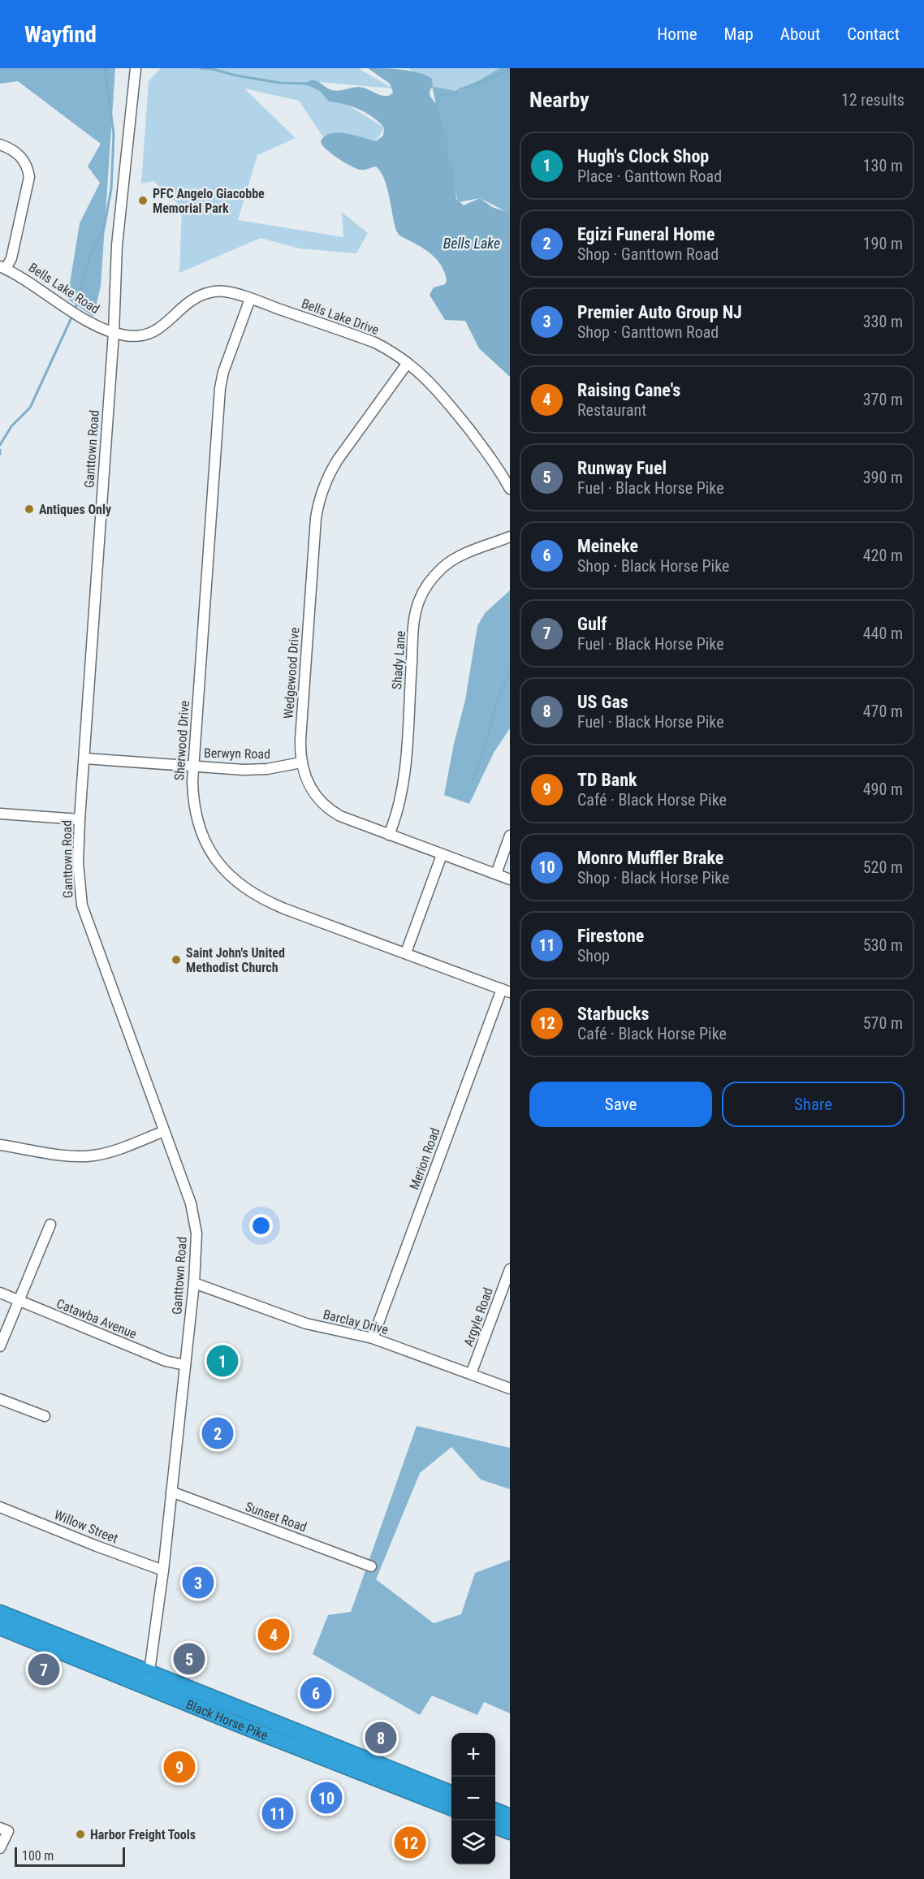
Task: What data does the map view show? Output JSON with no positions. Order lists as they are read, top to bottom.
{
  "streets": {
    "highway": ["Black Horse Pike"],
    "street": [
      "Bells Lake Road",
      "Bells Lake Drive",
      "Ganttown Road",
      "Shady Lane",
      "Wedgewood Drive",
      "Sherwood Drive",
      "Berwyn Road",
      "Merion Road",
      "Argyle Road",
      "Catawba Avenue",
      "Barclay Drive",
      "Sunset Road",
      "Willow Street"
    ]
  },
  "crossings": [
    ["Bells Lake Road", "Bells Lake Drive"],
    ["Bells Lake Road", "Ganttown Road"],
    ["Bells Lake Drive", "Ganttown Road"],
    ["Bells Lake Drive", "Wedgewood Drive"],
    ["Bells Lake Drive", "Sherwood Drive"],
    ["Ganttown Road", "Berwyn Road"],
    ["Ganttown Road", "Catawba Avenue"],
    ["Ganttown Road", "Barclay Drive"],
    ["Ganttown Road", "Sunset Road"],
    ["Ganttown Road", "Willow Street"],
    ["Ganttown Road", "Black Horse Pike"],
    ["Shady Lane", "Wedgewood Drive"],
    ["Wedgewood Drive", "Berwyn Road"],
    ["Sherwood Drive", "Berwyn Road"],
    ["Sherwood Drive", "Merion Road"],
    ["Merion Road", "Barclay Drive"],
    ["Argyle Road", "Barclay Drive"]
  ],
  "water": ["Bells Lake"],
  "places": [
    "PFC Angelo Giacobbe Memorial Park",
    "Antiques Only",
    "Saint John's United Methodist Church",
    "Harbor Freight Tools"
  ],
  "scale_bar": "100 m",
  "page": {
    "header": "Wayfind",
    "nav": [
      "Home",
      "Map",
      "About",
      "Contact"
    ],
    "heading": ["Nearby", "12 results"],
    "list": [
      {
        "mark": "1",
        "name": "Hugh's Clock Shop",
        "note": "Place · Ganttown Road",
        "value": "130 m"
      },
      {
        "mark": "2",
        "name": "Egizi Funeral Home",
        "note": "Shop · Ganttown Road",
        "value": "190 m"
      },
      {
        "mark": "3",
        "name": "Premier Auto Group NJ",
        "note": "Shop · Ganttown Road",
        "value": "330 m"
      },
      {
        "mark": "4",
        "name": "Raising Cane's",
        "note": "Restaurant",
        "value": "370 m"
      },
      {
        "mark": "5",
        "name": "Runway Fuel",
        "note": "Fuel · Black Horse Pike",
        "value": "390 m"
      },
      {
        "mark": "6",
        "name": "Meineke",
        "note": "Shop · Black Horse Pike",
        "value": "420 m"
      },
      {
        "mark": "7",
        "name": "Gulf",
        "note": "Fuel · Black Horse Pike",
        "value": "440 m"
      },
      {
        "mark": "8",
        "name": "US Gas",
        "note": "Fuel · Black Horse Pike",
        "value": "470 m"
      },
      {
        "mark": "9",
        "name": "TD Bank",
        "note": "Café · Black Horse Pike",
        "value": "490 m"
      },
      {
        "mark": "10",
        "name": "Monro Muffler Brake",
        "note": "Shop · Black Horse Pike",
        "value": "520 m"
      },
      {
        "mark": "11",
        "name": "Firestone",
        "note": "Shop",
        "value": "530 m"
      },
      {
        "mark": "12",
        "name": "Starbucks",
        "note": "Café · Black Horse Pike",
        "value": "570 m"
      }
    ],
    "buttons": ["Save", "Share"],
    "pins": [
      "1",
      "2",
      "3",
      "4",
      "5",
      "7",
      "6",
      "8",
      "9",
      "10",
      "11",
      "12"
    ],
    "map_buttons": ["+", "−"],
    "scale": "100 m"
  }
}
